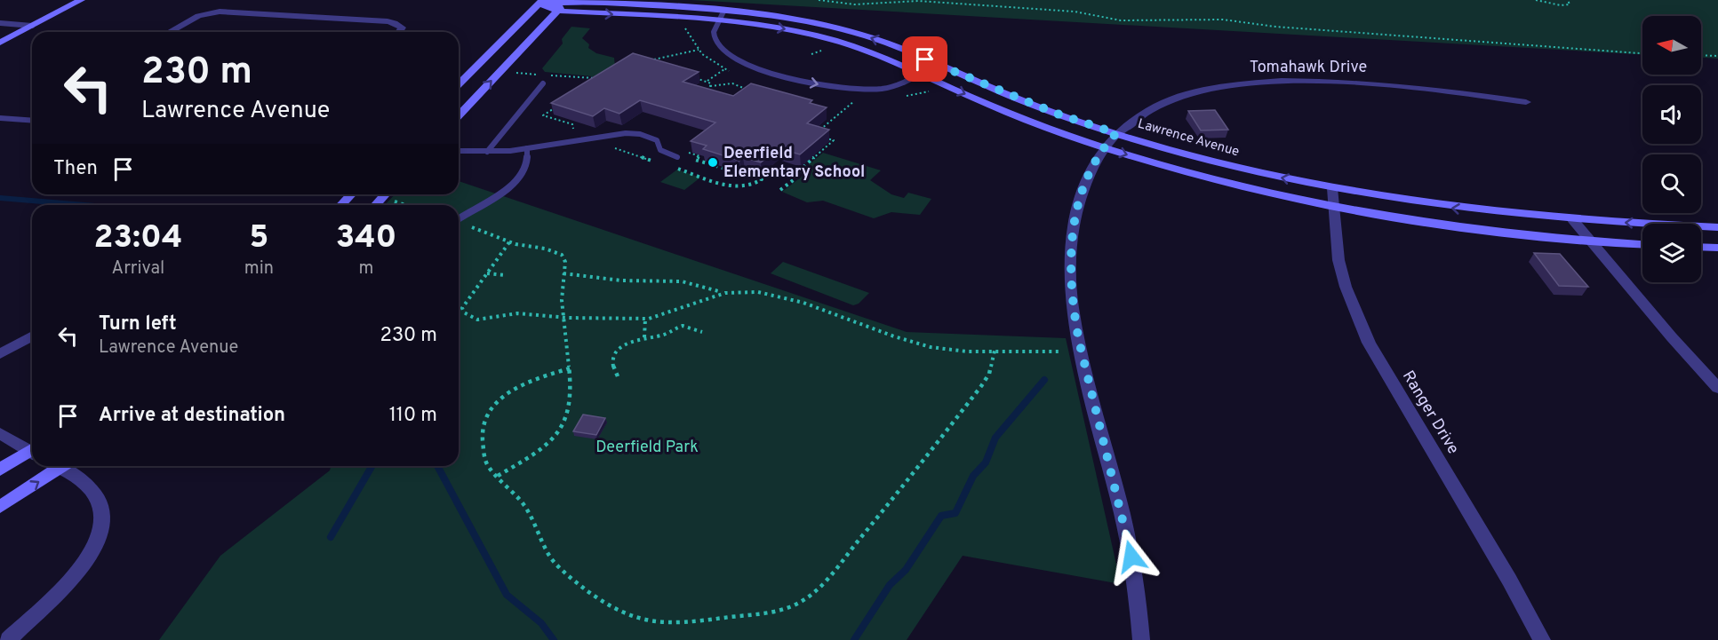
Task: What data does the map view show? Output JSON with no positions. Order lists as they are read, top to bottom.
{
  "streets": {
    "street": ["Tomahawk Drive", "Lawrence Avenue", "Ranger Drive"]
  },
  "crossings": [
    ["Tomahawk Drive", "Lawrence Avenue"],
    ["Lawrence Avenue", "Ranger Drive"]
  ],
  "parks": ["Deerfield Park"],
  "places": ["Deerfield Elementary School"],
  "north": "left",
  "page": {
    "turn": ["230 m", "Lawrence Avenue"],
    "then": "Then",
    "eta": [
      "23:04",
      "Arrival",
      "5",
      "min",
      "340",
      "m"
    ],
    "list": [
      {
        "name": "Turn left",
        "note": "Lawrence Avenue",
        "value": "230 m"
      },
      {
        "name": "Arrive at destination",
        "value": "110 m"
      }
    ]
  }
}
